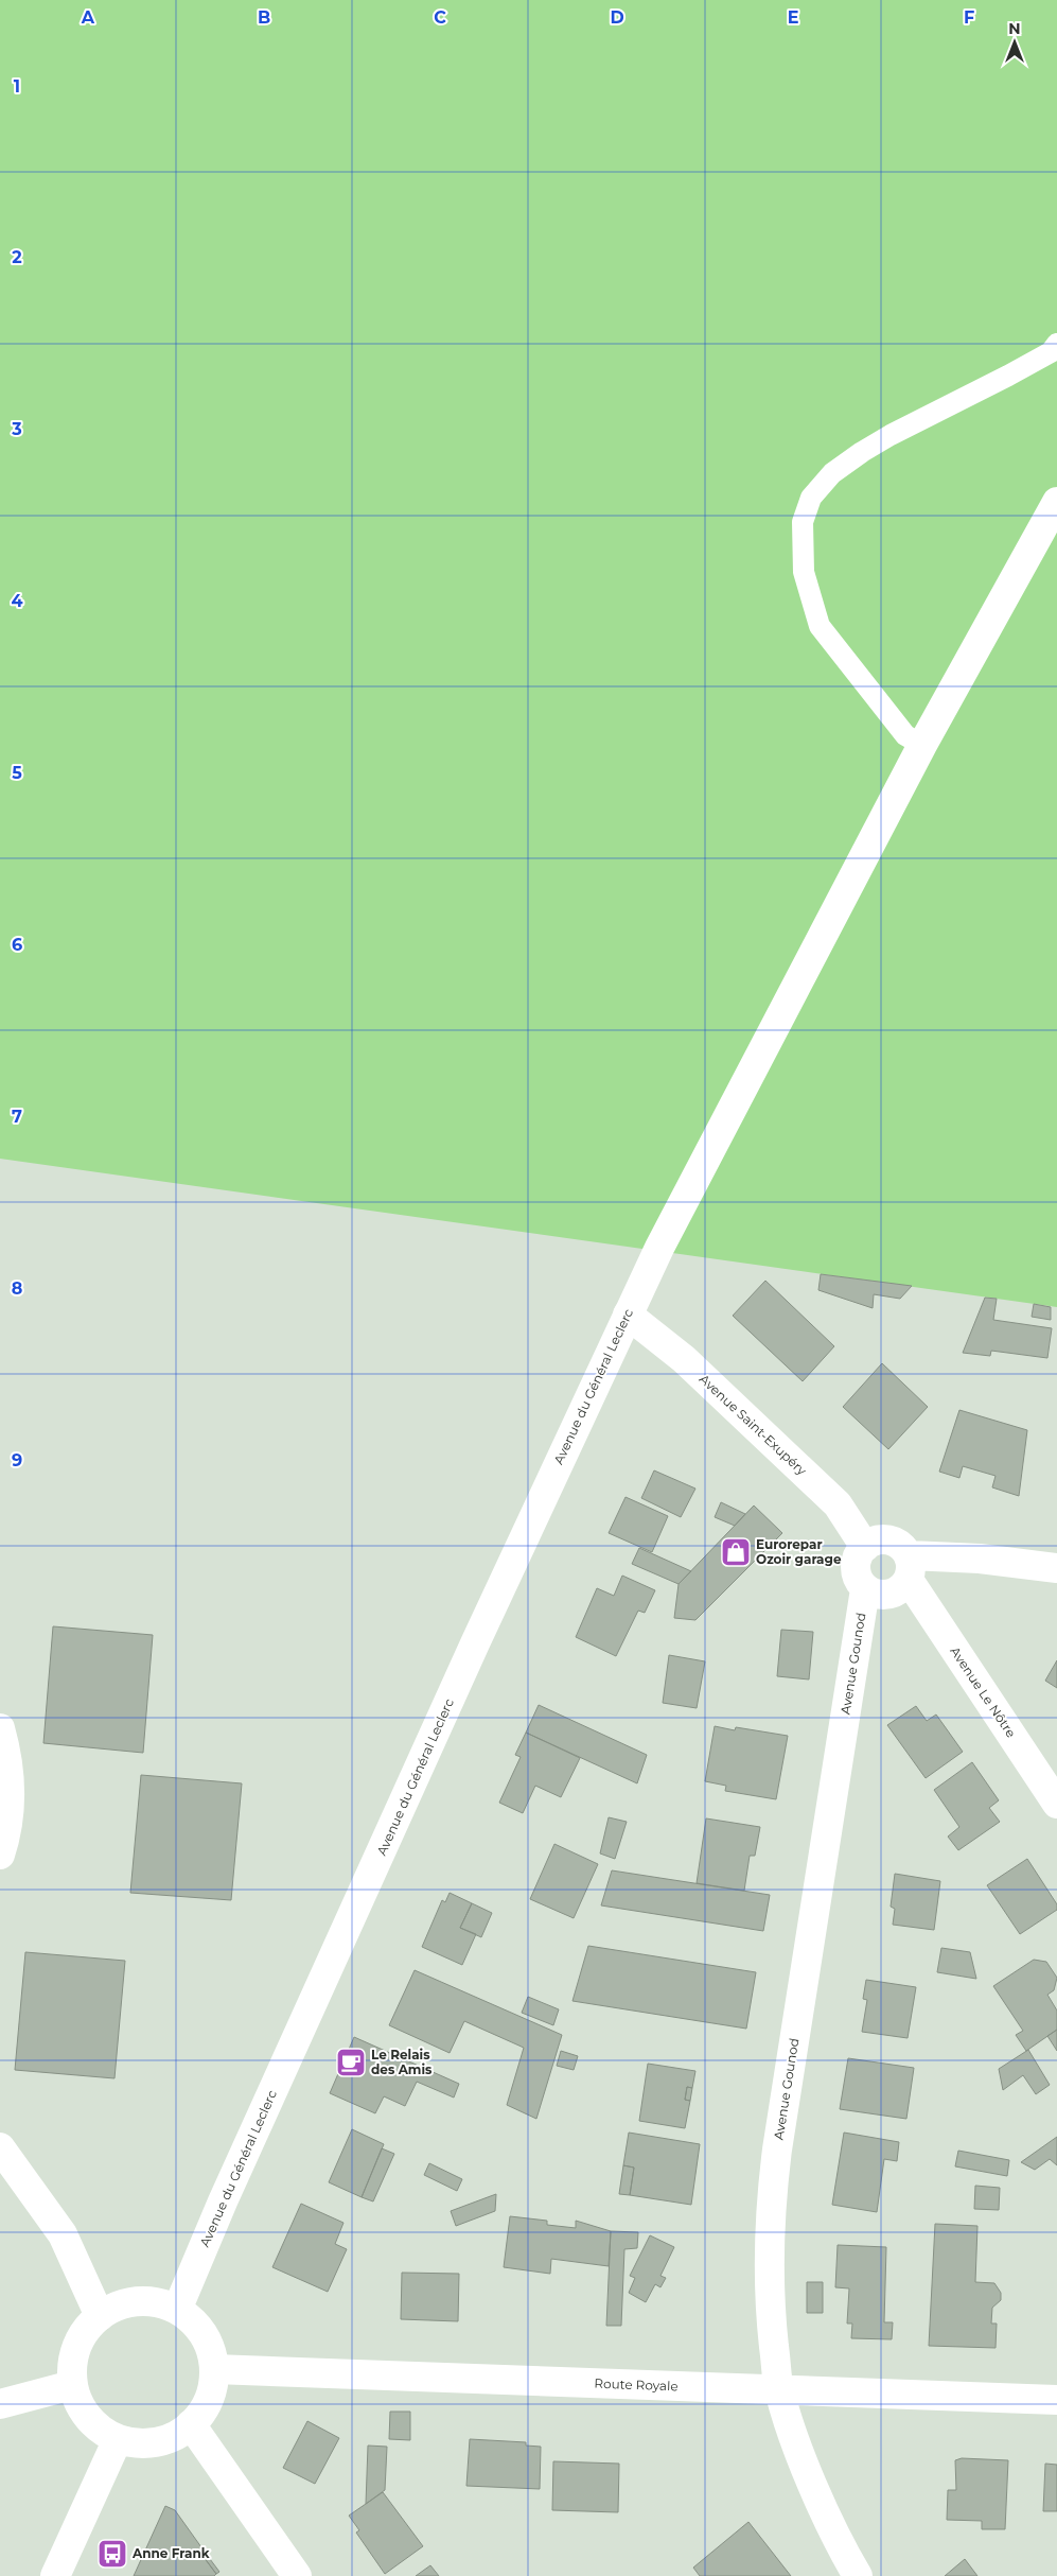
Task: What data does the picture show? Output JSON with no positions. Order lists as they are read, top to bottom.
{
  "streets": {
    "street": [
      "Avenue du Général Leclerc",
      "Avenue Saint-Exupéry",
      "Avenue Gounod",
      "Avenue Le Nôtre",
      "Route Royale"
    ]
  },
  "crossings": [
    ["Avenue du Général Leclerc", "Avenue Saint-Exupéry"],
    ["Avenue du Général Leclerc", "Route Royale"],
    ["Avenue Saint-Exupéry", "Avenue Gounod"],
    ["Avenue Saint-Exupéry", "Avenue Le Nôtre"],
    ["Avenue Gounod", "Avenue Le Nôtre"],
    ["Avenue Gounod", "Route Royale"]
  ],
  "places": {
    "shop": ["Eurorepar Ozoir garage"],
    "cafe": ["Le Relais des Amis"],
    "bus stop": ["Anne Frank"]
  },
  "north": "top",
  "grid": {
    "columns": [
      "A",
      "B",
      "C",
      "D",
      "E",
      "F"
    ],
    "rows": [
      "1",
      "2",
      "3",
      "4",
      "5",
      "6",
      "7",
      "8",
      "9"
    ]
  }
}
